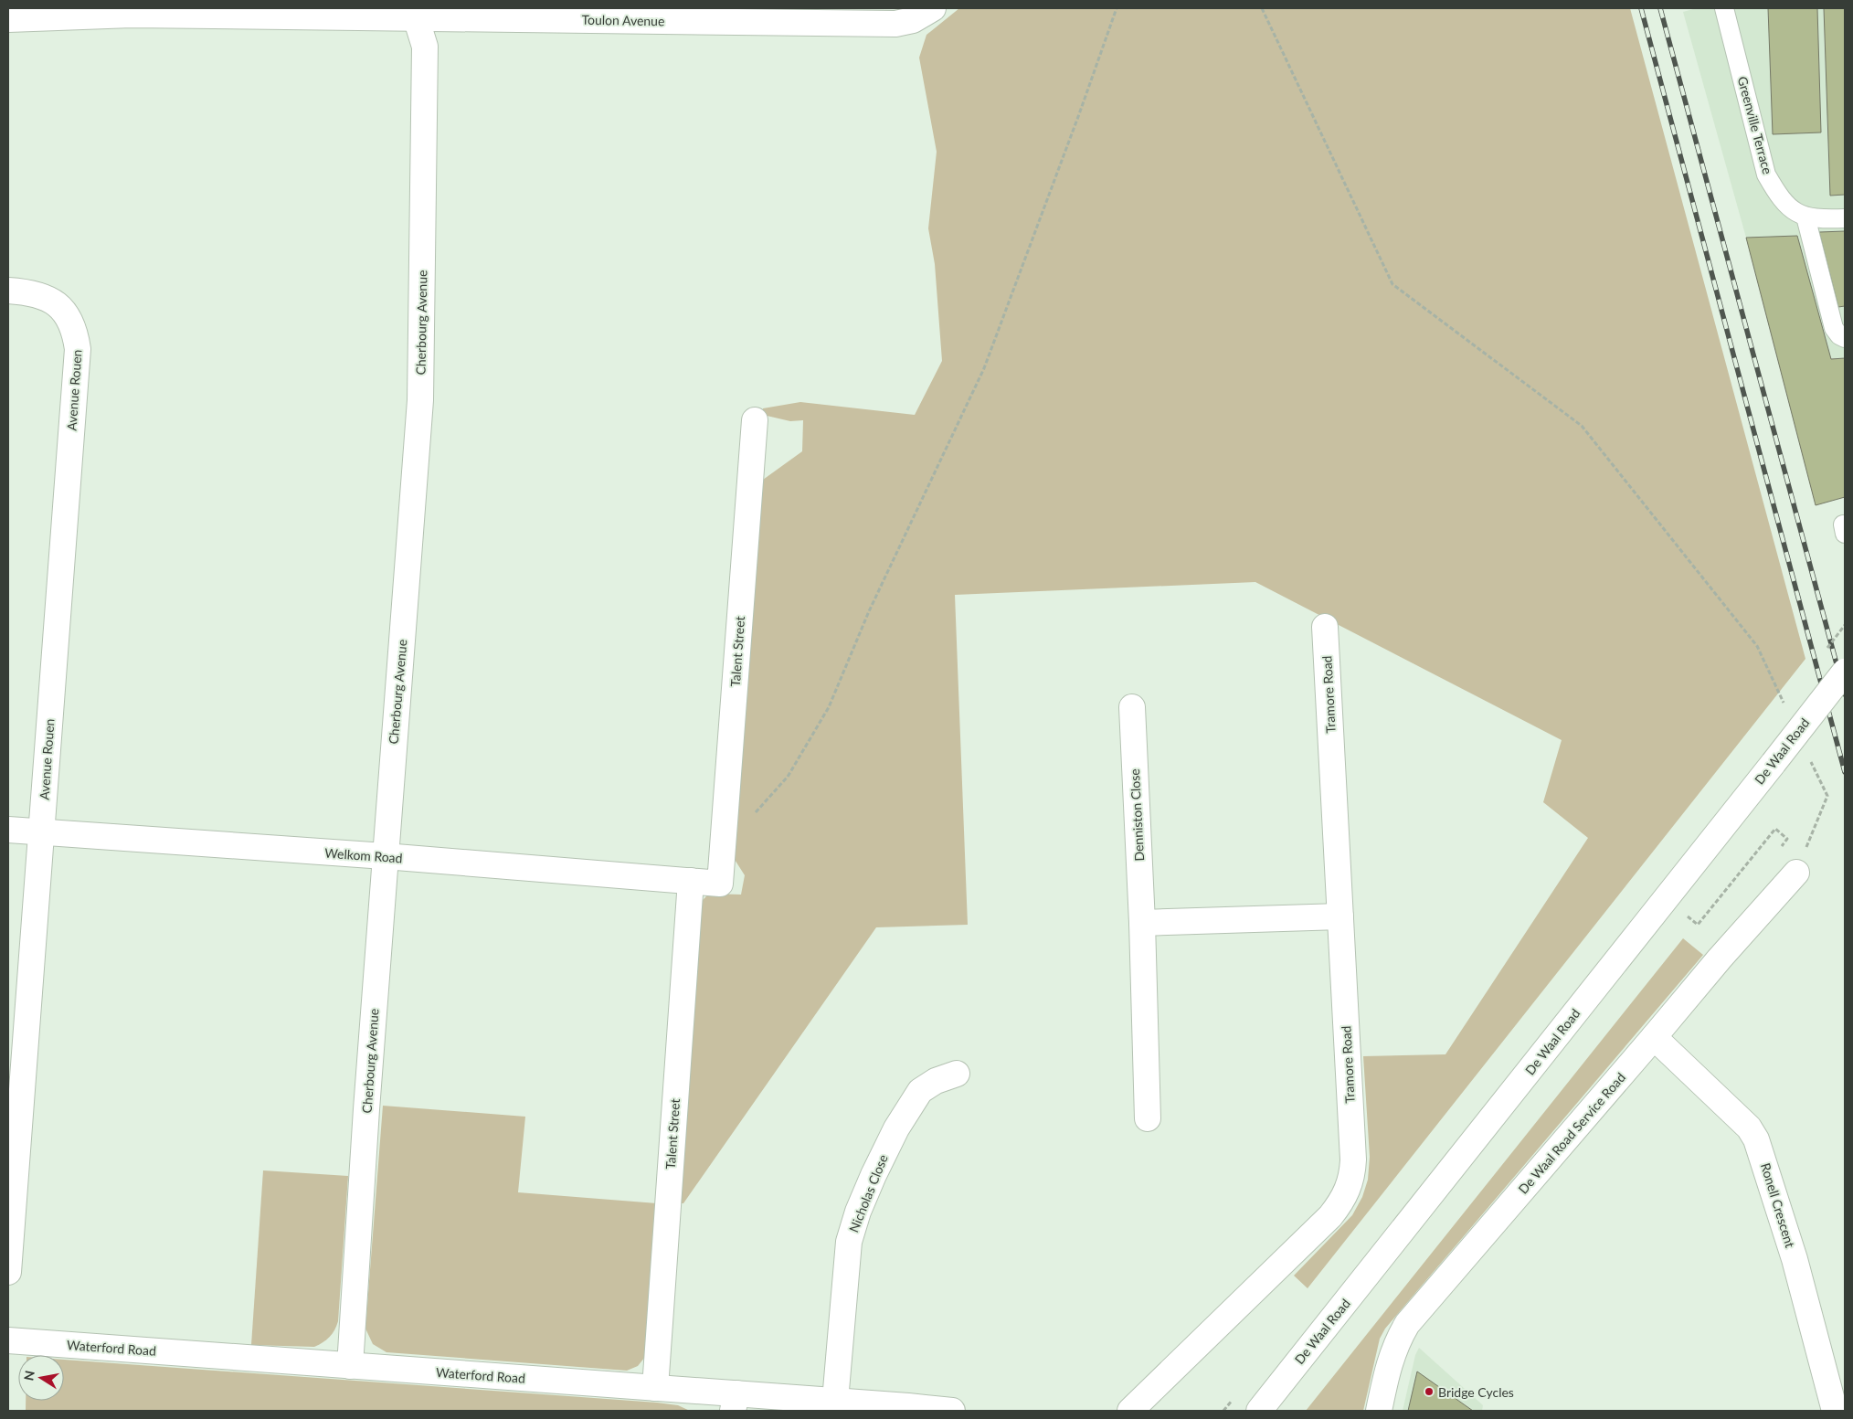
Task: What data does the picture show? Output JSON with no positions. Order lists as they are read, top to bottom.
{
  "streets": {
    "street": [
      "Toulon Avenue",
      "Cherbourg Avenue",
      "Avenue Rouen",
      "Talent Street",
      "Tramore Road",
      "De Waal Road",
      "Denniston Close",
      "Welkom Road",
      "De Waal Road Service Road",
      "Nicholas Close",
      "Ronell Crescent",
      "Waterford Road"
    ],
    "lane": ["Greenville Terrace"]
  },
  "crossings": [
    ["Toulon Avenue", "Cherbourg Avenue"],
    ["Cherbourg Avenue", "Welkom Road"],
    ["Cherbourg Avenue", "Waterford Road"],
    ["Avenue Rouen", "Welkom Road"],
    ["Talent Street", "Welkom Road"],
    ["Talent Street", "Waterford Road"],
    ["De Waal Road Service Road", "Ronell Crescent"],
    ["Nicholas Close", "Waterford Road"]
  ],
  "places": ["Bridge Cycles"],
  "north": "left"
}
